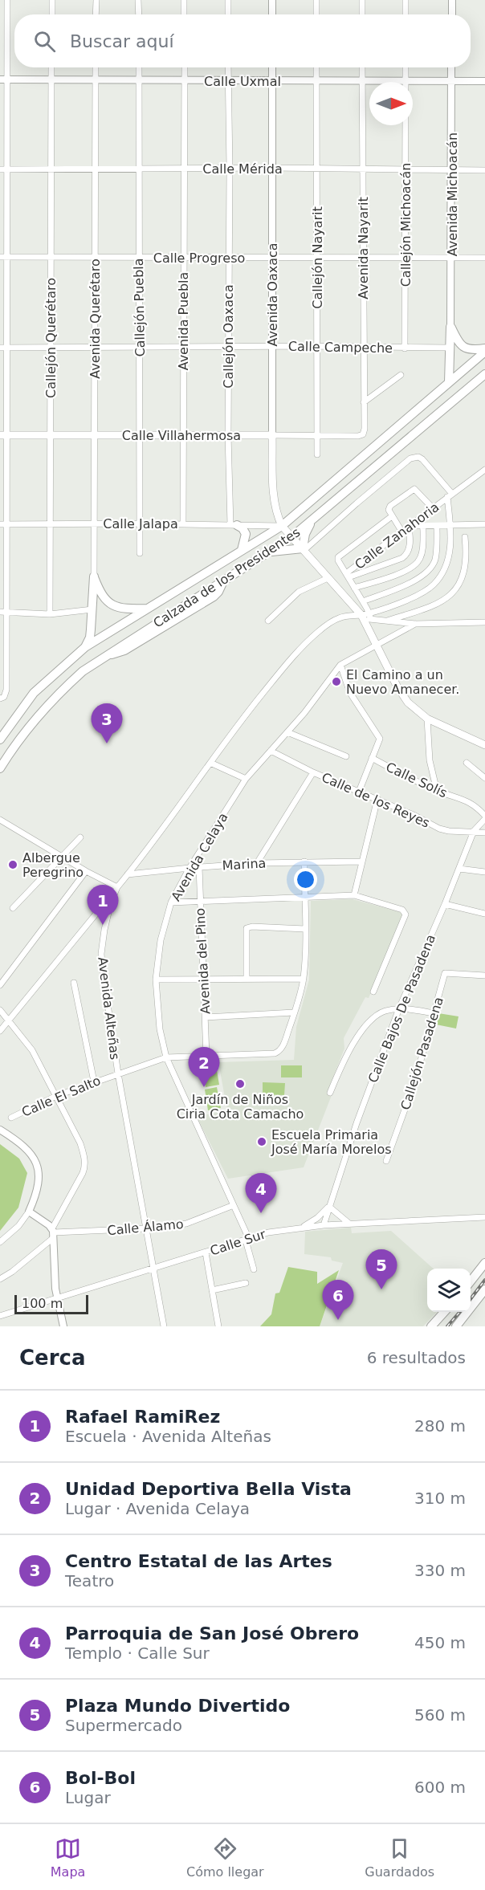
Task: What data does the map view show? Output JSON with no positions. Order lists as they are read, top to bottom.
{
  "streets": {
    "main road": ["Avenida Oaxaca", "Calle Villahermosa", "Calzada de los Presidentes"],
    "street": [
      "Calle Uxmal",
      "Calle Mérida",
      "Avenida Michoacán",
      "Callejón Michoacán",
      "Avenida Nayarit",
      "Calle Progreso",
      "Callejón Nayarit",
      "Callejón Puebla",
      "Avenida Querétaro",
      "Avenida Puebla",
      "Callejón Oaxaca",
      "Callejón Querétaro",
      "Calle Campeche",
      "Calle Jalapa",
      "Calle Zanahoria",
      "Calle Solís",
      "Calle de los Reyes",
      "Avenida Celaya",
      "Marina",
      "Avenida del Pino",
      "Avenida Alteñas",
      "Calle Bajos De Pasadena",
      "Callejón Pasadena",
      "Calle El Salto",
      "Calle Álamo",
      "Calle Sur"
    ]
  },
  "crossings": [
    ["Calle Uxmal", "Avenida Michoacán"],
    ["Calle Uxmal", "Avenida Nayarit"],
    ["Calle Uxmal", "Callejón Nayarit"],
    ["Calle Uxmal", "Avenida Oaxaca"],
    ["Calle Uxmal", "Callejón Puebla"],
    ["Calle Uxmal", "Avenida Querétaro"],
    ["Calle Uxmal", "Avenida Puebla"],
    ["Calle Uxmal", "Callejón Oaxaca"],
    ["Calle Uxmal", "Callejón Querétaro"],
    ["Calle Mérida", "Avenida Michoacán"],
    ["Calle Mérida", "Callejón Michoacán"],
    ["Calle Mérida", "Avenida Nayarit"],
    ["Calle Mérida", "Callejón Nayarit"],
    ["Calle Mérida", "Avenida Oaxaca"],
    ["Calle Mérida", "Callejón Puebla"],
    ["Calle Mérida", "Avenida Querétaro"],
    ["Calle Mérida", "Avenida Puebla"],
    ["Calle Mérida", "Callejón Oaxaca"],
    ["Calle Mérida", "Callejón Querétaro"],
    ["Avenida Michoacán", "Calle Progreso"],
    ["Callejón Michoacán", "Calle Progreso"],
    ["Callejón Michoacán", "Calle Campeche"],
    ["Avenida Nayarit", "Calle Progreso"],
    ["Avenida Nayarit", "Calle Campeche"],
    ["Avenida Nayarit", "Calle Villahermosa"],
    ["Calle Progreso", "Callejón Nayarit"],
    ["Calle Progreso", "Avenida Oaxaca"],
    ["Calle Progreso", "Callejón Puebla"],
    ["Calle Progreso", "Avenida Querétaro"],
    ["Calle Progreso", "Avenida Puebla"],
    ["Calle Progreso", "Callejón Oaxaca"],
    ["Calle Progreso", "Callejón Querétaro"],
    ["Callejón Nayarit", "Calle Campeche"],
    ["Callejón Nayarit", "Calle Villahermosa"],
    ["Avenida Oaxaca", "Calle Campeche"],
    ["Avenida Oaxaca", "Calle Villahermosa"],
    ["Avenida Oaxaca", "Calle Jalapa"],
    ["Avenida Oaxaca", "Calzada de los Presidentes"],
    ["Callejón Puebla", "Calle Campeche"],
    ["Callejón Puebla", "Calle Villahermosa"],
    ["Callejón Puebla", "Calle Jalapa"],
    ["Avenida Querétaro", "Calle Campeche"],
    ["Avenida Querétaro", "Calle Villahermosa"],
    ["Avenida Querétaro", "Calle Jalapa"],
    ["Avenida Puebla", "Calle Campeche"],
    ["Avenida Puebla", "Calle Villahermosa"],
    ["Avenida Puebla", "Calle Jalapa"],
    ["Callejón Oaxaca", "Calle Campeche"],
    ["Callejón Oaxaca", "Calle Villahermosa"],
    ["Callejón Oaxaca", "Calle Jalapa"],
    ["Callejón Querétaro", "Calle Campeche"],
    ["Callejón Querétaro", "Calle Villahermosa"],
    ["Callejón Querétaro", "Calle Jalapa"],
    ["Calle Jalapa", "Calzada de los Presidentes"],
    ["Calle Solís", "Calle Bajos De Pasadena"],
    ["Calle de los Reyes", "Avenida Celaya"],
    ["Calle de los Reyes", "Calle Bajos De Pasadena"],
    ["Avenida Celaya", "Marina"],
    ["Avenida Celaya", "Calle El Salto"],
    ["Avenida Celaya", "Calle Álamo"],
    ["Avenida Celaya", "Calle Sur"],
    ["Marina", "Avenida del Pino"],
    ["Marina", "Avenida Alteñas"],
    ["Avenida del Pino", "Calle El Salto"],
    ["Avenida Alteñas", "Calle El Salto"],
    ["Avenida Alteñas", "Calle Álamo"],
    ["Avenida Alteñas", "Calle Sur"],
    ["Calle Bajos De Pasadena", "Calle Sur"]
  ],
  "places": [
    "El Camino a un Nuevo Amanecer.",
    "Albergue Peregrino",
    "Jardín de Niños Ciria Cota Camacho",
    "Escuela Primaria José María Morelos"
  ],
  "scale_bar": "100 m",
  "north": "right",
  "page": {
    "search": "Buscar aquí",
    "pins": [
      "3",
      "1",
      "2",
      "4",
      "5",
      "6"
    ],
    "scale": "100 m",
    "heading": ["Cerca", "6 resultados"],
    "list": [
      {
        "mark": "1",
        "name": "Rafael RamiRez",
        "note": "Escuela · Avenida Alteñas",
        "value": "280 m"
      },
      {
        "mark": "2",
        "name": "Unidad Deportiva Bella Vista",
        "note": "Lugar · Avenida Celaya",
        "value": "310 m"
      },
      {
        "mark": "3",
        "name": "Centro Estatal de las Artes",
        "note": "Teatro",
        "value": "330 m"
      },
      {
        "mark": "4",
        "name": "Parroquia de San José Obrero",
        "note": "Templo · Calle Sur",
        "value": "450 m"
      },
      {
        "mark": "5",
        "name": "Plaza Mundo Divertido",
        "note": "Supermercado",
        "value": "560 m"
      },
      {
        "mark": "6",
        "name": "Bol-Bol",
        "note": "Lugar",
        "value": "600 m"
      }
    ],
    "nav": ["Mapa", "Cómo llegar", "Guardados"]
  }
}
